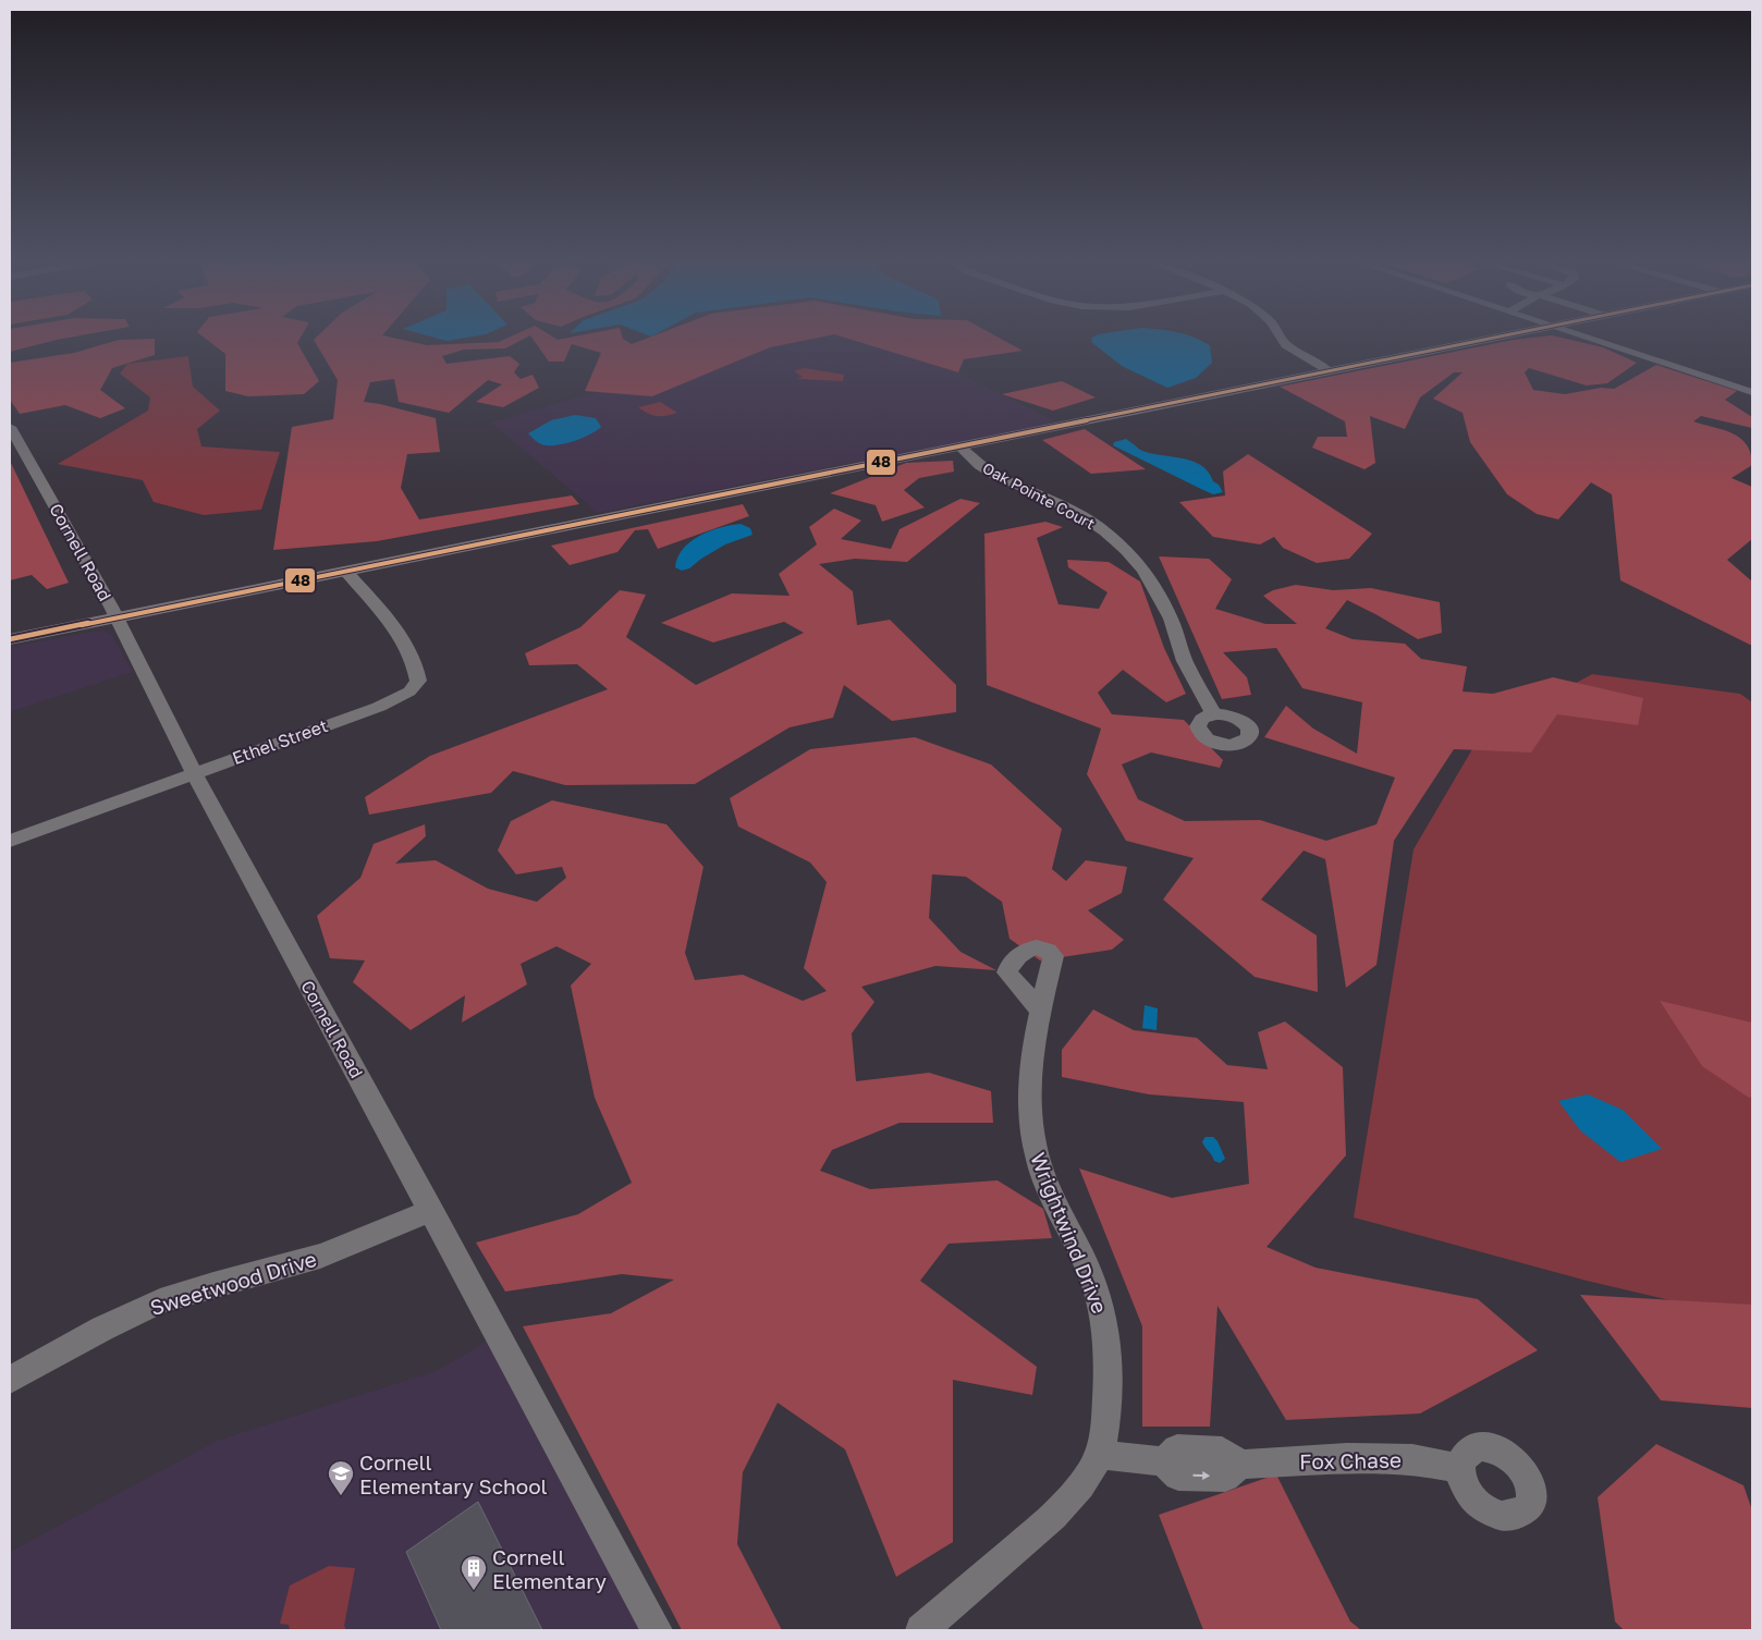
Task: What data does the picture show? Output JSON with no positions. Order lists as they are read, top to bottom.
{
  "streets": {
    "street": [
      "Oak Pointe Court",
      "Cornell Road",
      "Ethel Street",
      "Wrightwind Drive",
      "Sweetwood Drive",
      "Fox Chase"
    ]
  },
  "crossings": [
    ["Cornell Road", "Ethel Street"],
    ["Cornell Road", "Sweetwood Drive"],
    ["Wrightwind Drive", "Fox Chase"]
  ],
  "places": {
    "school or university": ["Cornell Elementary School"],
    "building": ["Cornell Elementary"]
  },
  "lines": ["transit line 48"]
}
